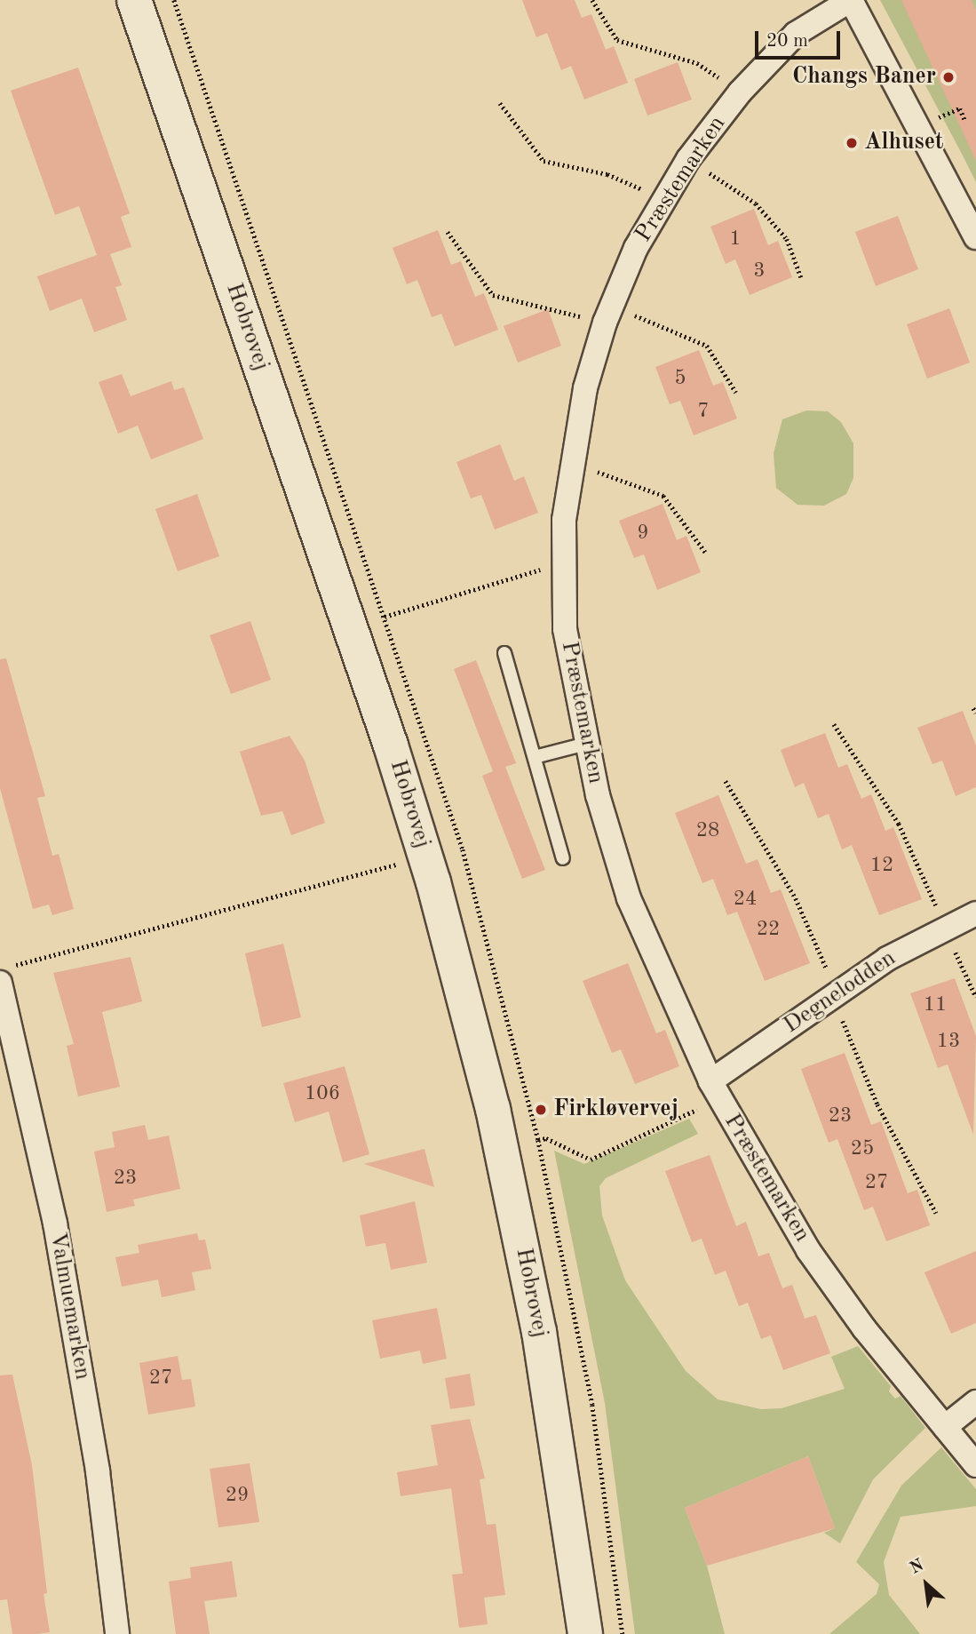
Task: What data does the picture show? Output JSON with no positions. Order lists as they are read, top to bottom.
{
  "streets": {
    "main road": ["Hobrovej"],
    "street": ["Præstemarken", "Degnelodden", "Valmuemarken"]
  },
  "crossings": [
    ["Præstemarken", "Degnelodden"]
  ],
  "places": ["Changs Baner", "Alhuset", "Firkløvervej"],
  "house_numbers": [
    "1",
    "3",
    "5",
    "7",
    "9",
    "28",
    "12",
    "24",
    "22",
    "11",
    "13",
    "106",
    "23",
    "25",
    "23",
    "27",
    "27",
    "29"
  ],
  "scale_bar": "20 m",
  "north": "top left"
}
